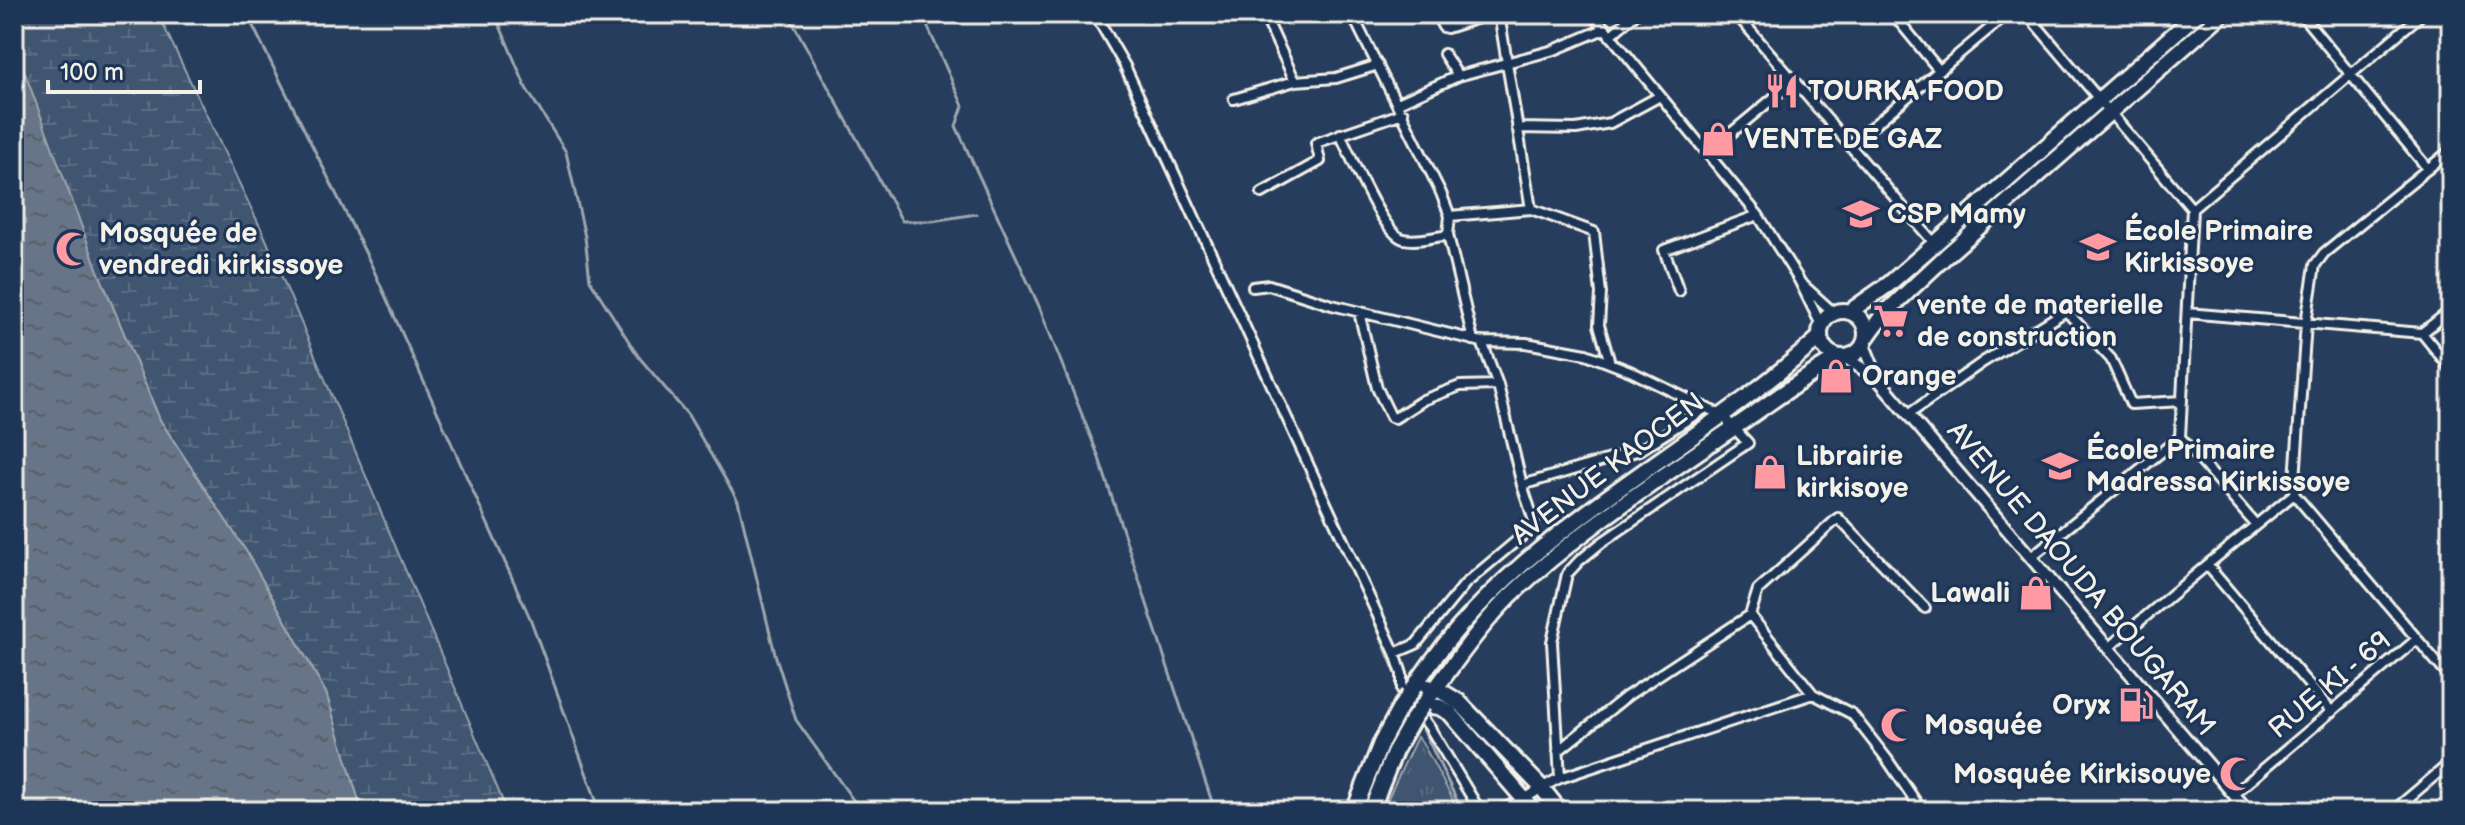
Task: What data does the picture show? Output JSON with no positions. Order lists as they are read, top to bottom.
{
  "streets": {
    "highway": ["AVENUE KAOCEN"],
    "street": ["AVENUE DAOUDA BOUGARAM", "RUE KI - 69"]
  },
  "crossings": [
    ["AVENUE KAOCEN", "AVENUE DAOUDA BOUGARAM"],
    ["AVENUE DAOUDA BOUGARAM", "RUE KI - 69"]
  ],
  "places": {
    "restaurant": ["TOURKA FOOD"],
    "shop": [
      "VENTE DE GAZ",
      "Orange",
      "Librairie kirkisoye",
      "Lawali"
    ],
    "school or university": ["CSP Mamy", "École Primaire Kirkissoye", "École Primaire Madressa Kirkissoye"],
    "mosque": ["Mosquée de vendredi kirkissoye", "Mosquée", "Mosquée Kirkisouye"],
    "supermarket": ["vente de materielle de construction"],
    "fuel station": ["Oryx"]
  },
  "scale_bar": "100 m"
}
